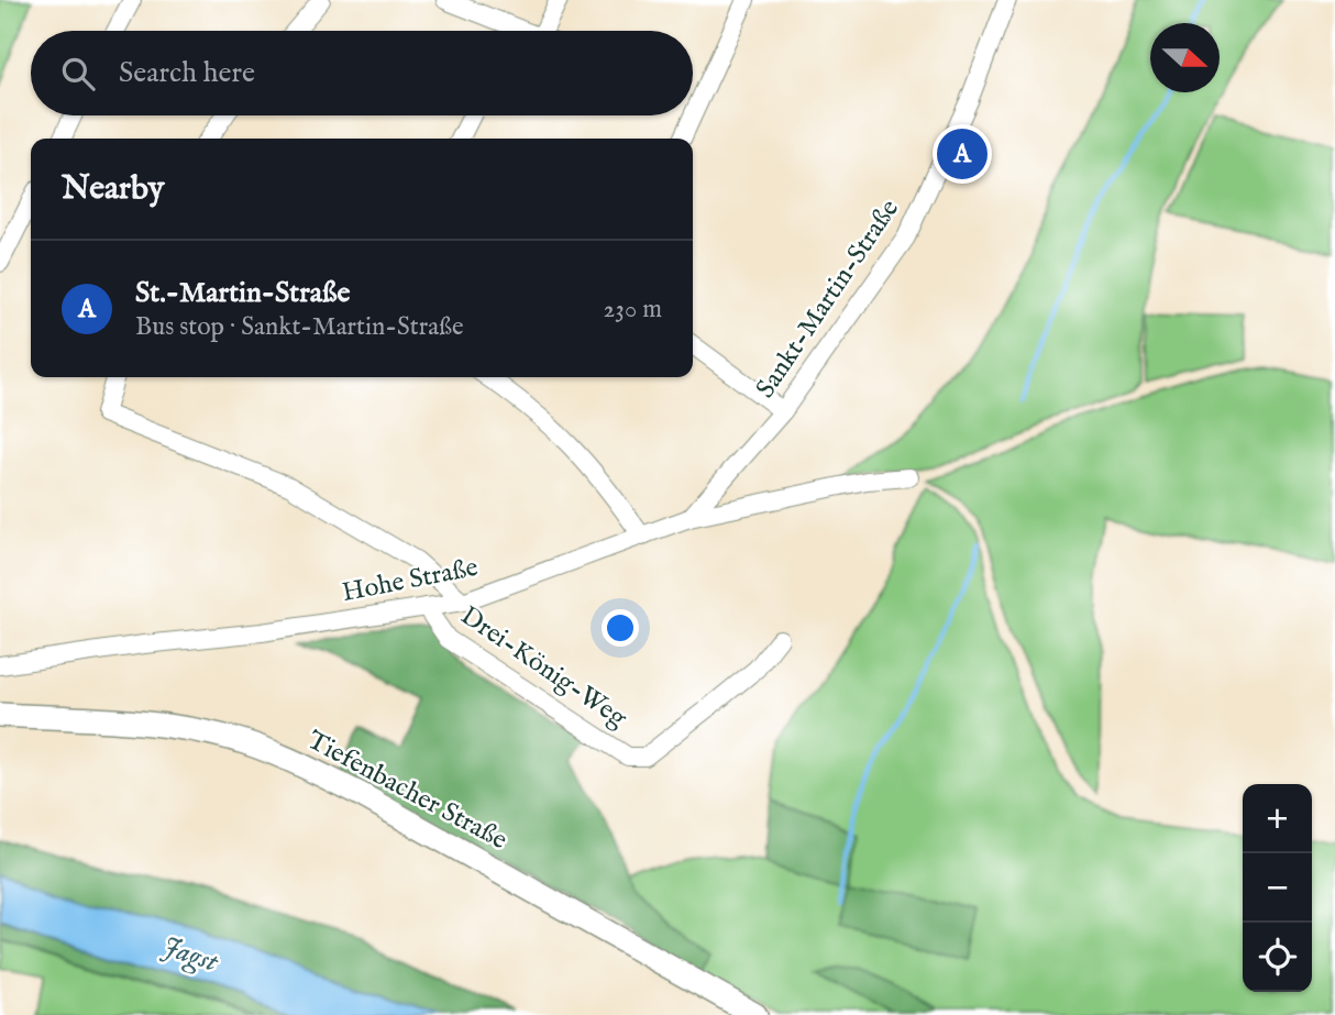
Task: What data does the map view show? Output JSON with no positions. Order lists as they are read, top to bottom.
{
  "streets": {
    "main road": ["Tiefenbacher Straße"],
    "street": ["Sankt-Martin-Straße", "Hohe Straße", "Drei-König-Weg"]
  },
  "crossings": [
    ["Sankt-Martin-Straße", "Hohe Straße"],
    ["Hohe Straße", "Drei-König-Weg"]
  ],
  "water": ["Jagst"],
  "north": "right",
  "page": {
    "search": "Search here",
    "pins": "A",
    "heading": "Nearby",
    "list": [
      {
        "mark": "A",
        "name": "St.-Martin-Straße",
        "note": "Bus stop · Sankt-Martin-Straße",
        "value": "230 m"
      }
    ],
    "map_buttons": ["+", "−"]
  }
}
